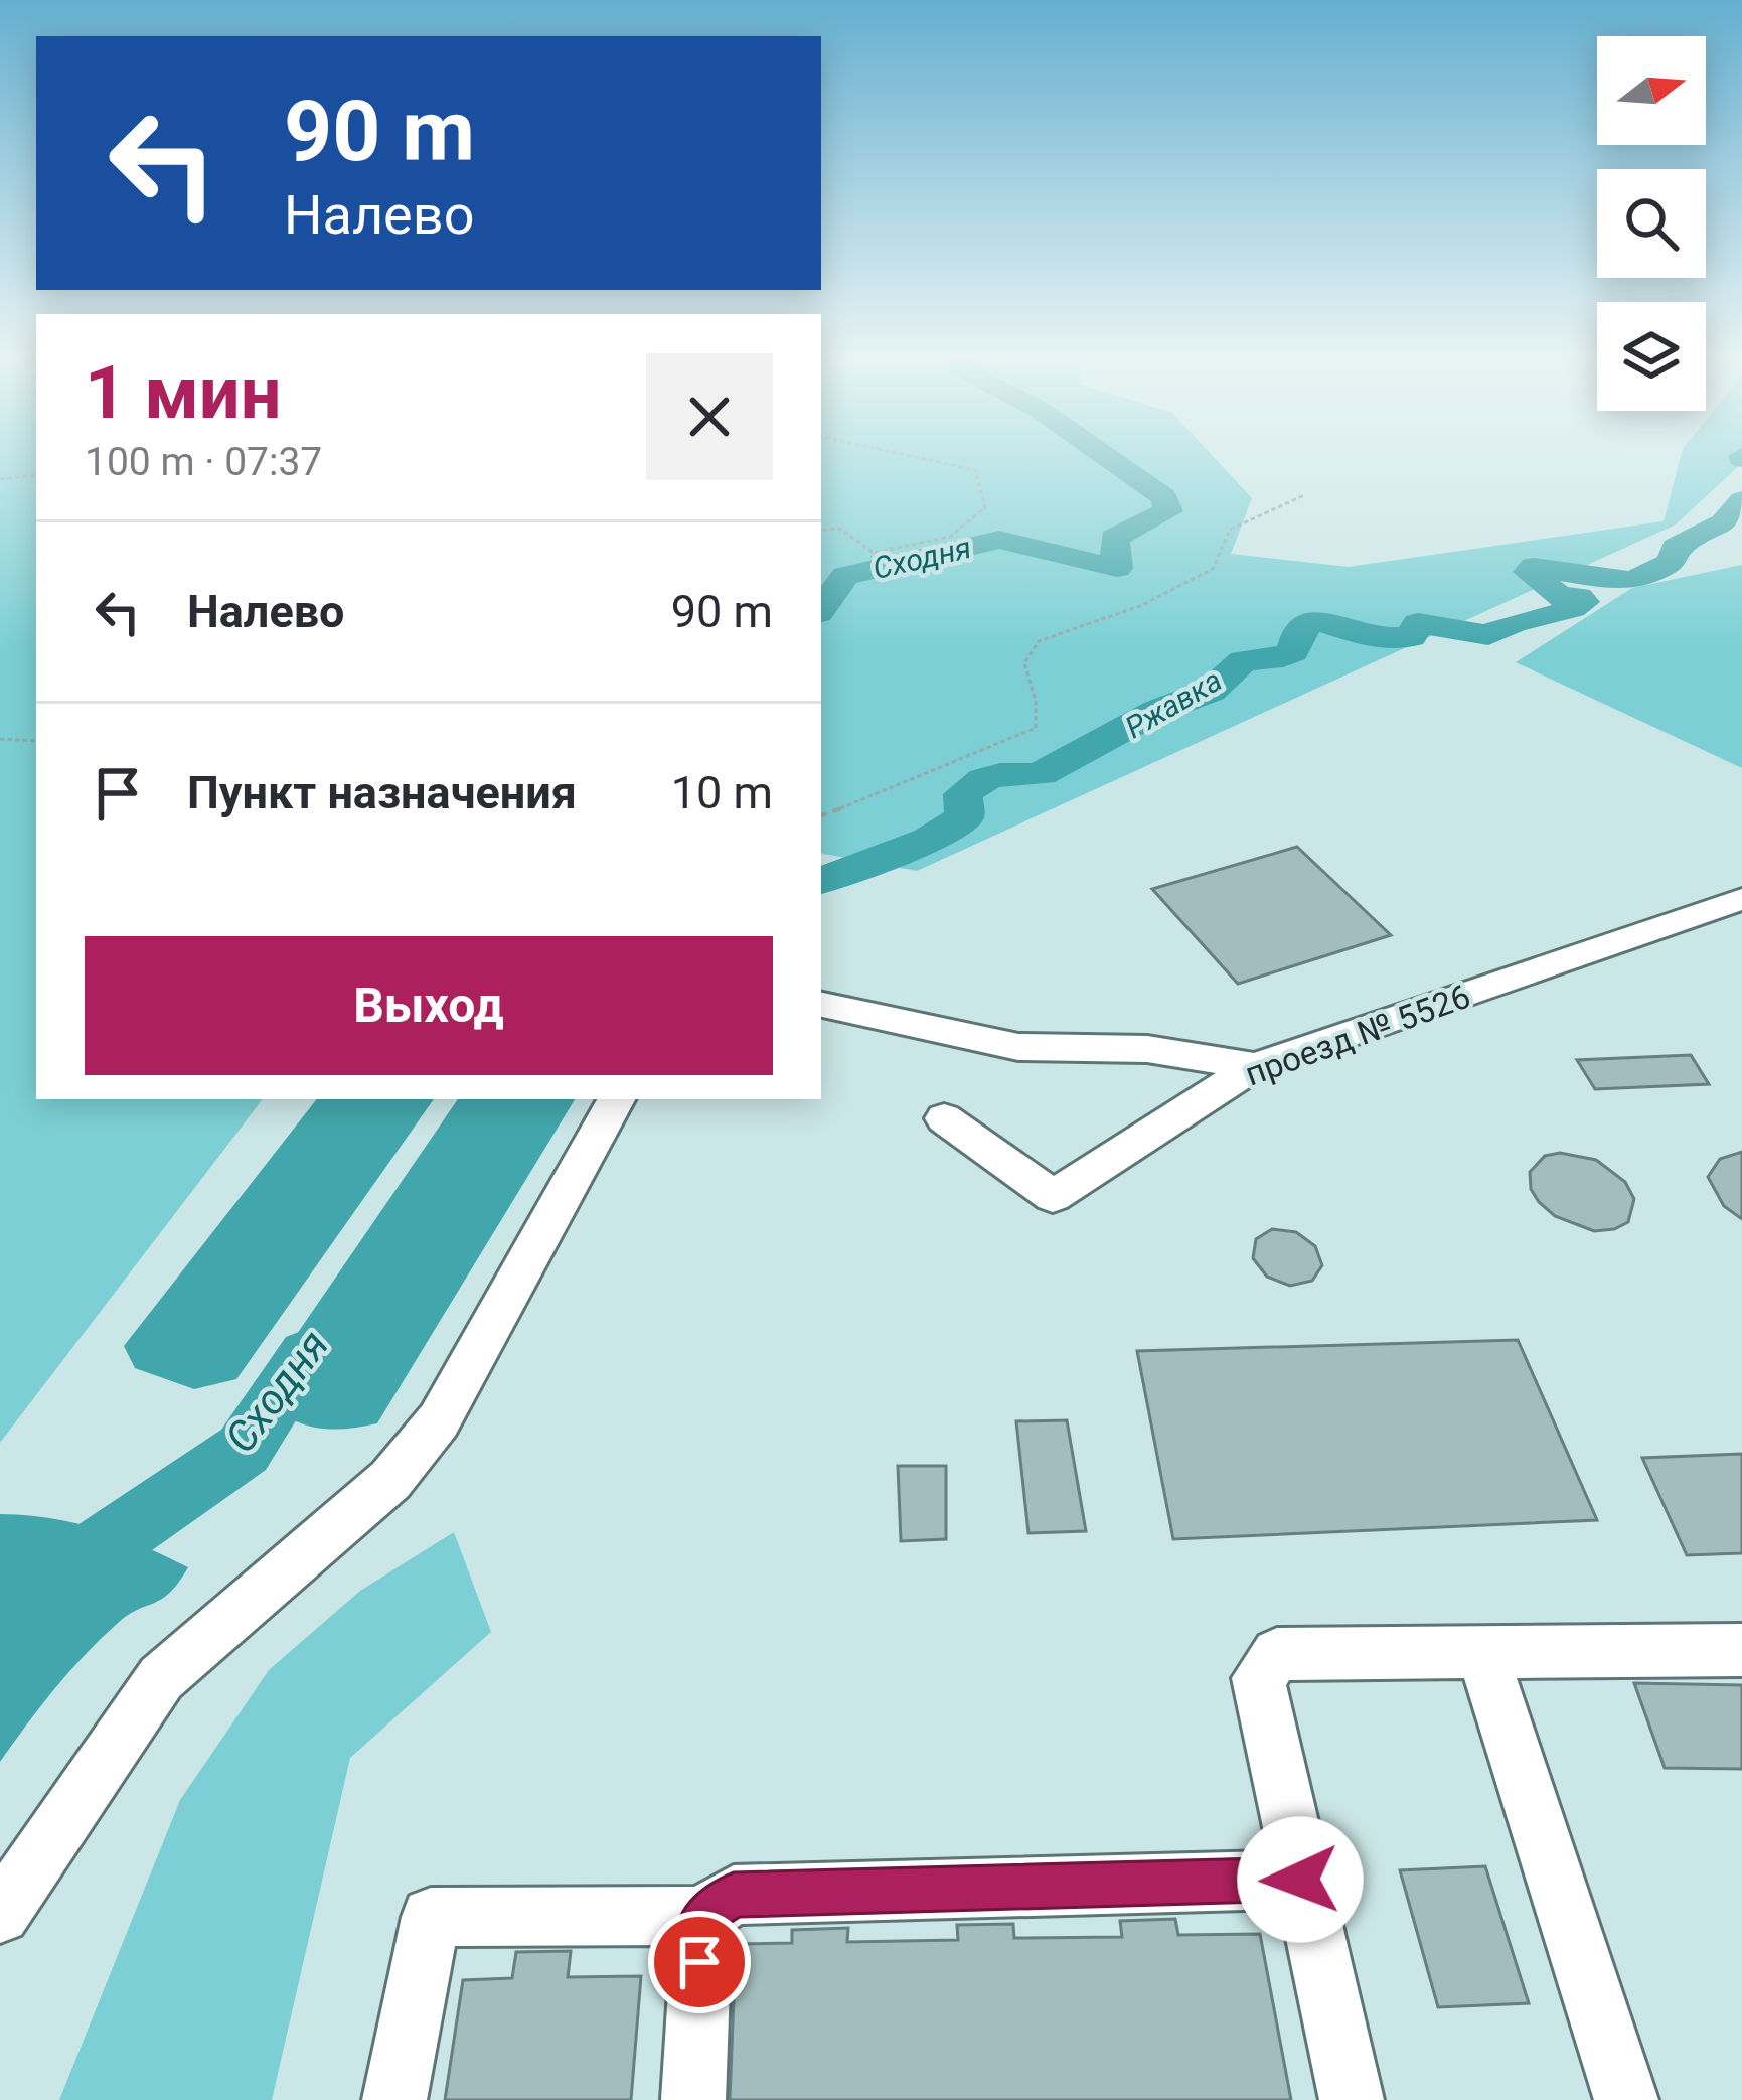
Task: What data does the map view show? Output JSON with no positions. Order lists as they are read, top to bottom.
{
  "streets": {
    "street": ["проезд № 5526"]
  },
  "water": ["Сходня", "Ржавка"],
  "north": "right",
  "page": {
    "turn": ["90 m", "Налево"],
    "heading": ["1 мин", "100 m · 07:37"],
    "list": [
      {
        "name": "Налево",
        "value": "90 m"
      },
      {
        "name": "Пункт назначения",
        "value": "10 m"
      }
    ],
    "buttons": "Выход"
  }
}
